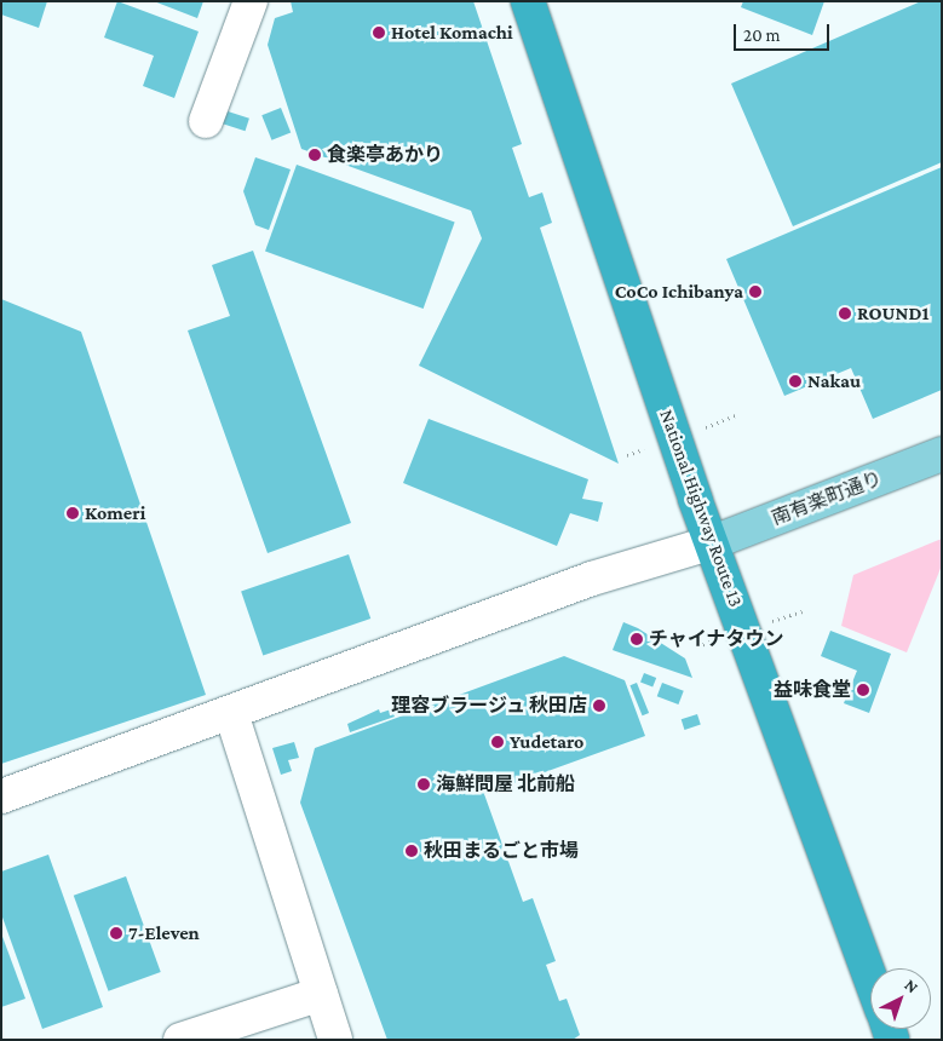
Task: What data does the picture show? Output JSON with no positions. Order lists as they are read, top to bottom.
{
  "streets": {
    "highway": ["National Highway Route 13"],
    "main road": ["南有楽町通り"]
  },
  "crossings": [
    ["南有楽町通り", "National Highway Route 13"]
  ],
  "places": [
    "Hotel Komachi",
    "食楽亭あかり",
    "CoCo Ichibanya",
    "ROUND1",
    "Nakau",
    "Komeri",
    "チャイナタウン",
    "益味食堂",
    "理容ブラージュ 秋田店",
    "Yudetaro",
    "海鮮問屋 北前船",
    "秋田まるごと市場",
    "7-Eleven"
  ],
  "scale_bar": "20 m",
  "north": "top right"
}
